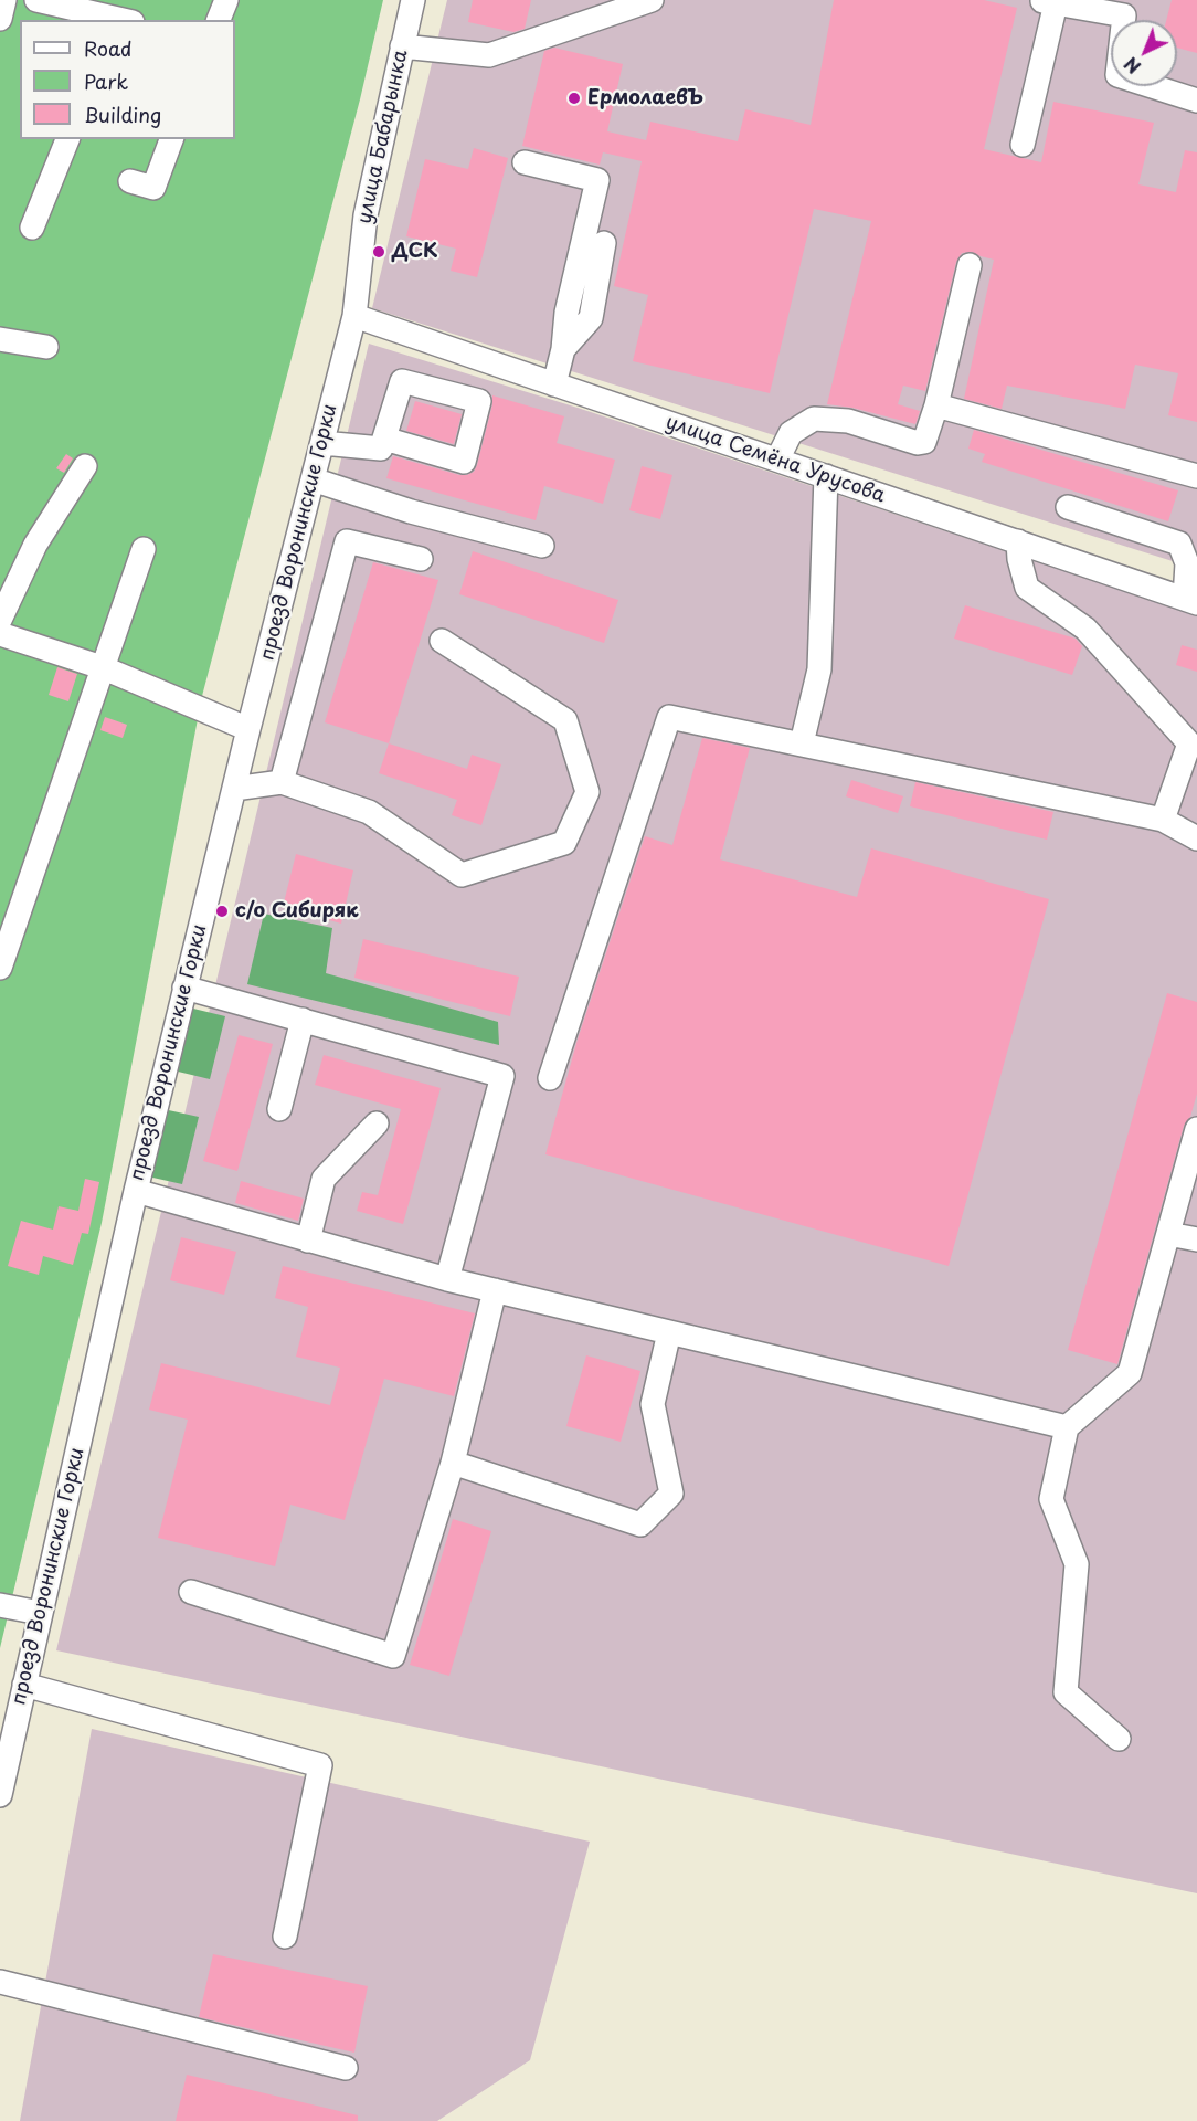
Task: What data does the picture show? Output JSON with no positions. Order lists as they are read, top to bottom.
{
  "streets": {
    "street": ["улица Бабарынка", "улица Семёна Урусова", "проезд Воронинские Горки"]
  },
  "crossings": [
    ["улица Бабарынка", "улица Семёна Урусова"],
    ["улица Бабарынка", "проезд Воронинские Горки"],
    ["улица Семёна Урусова", "проезд Воронинские Горки"]
  ],
  "places": ["ЕрмолаевЪ", "ДСК", "с/о Сибиряк"],
  "legend": ["Road", "Park", "Building"],
  "north": "bottom left"
}
